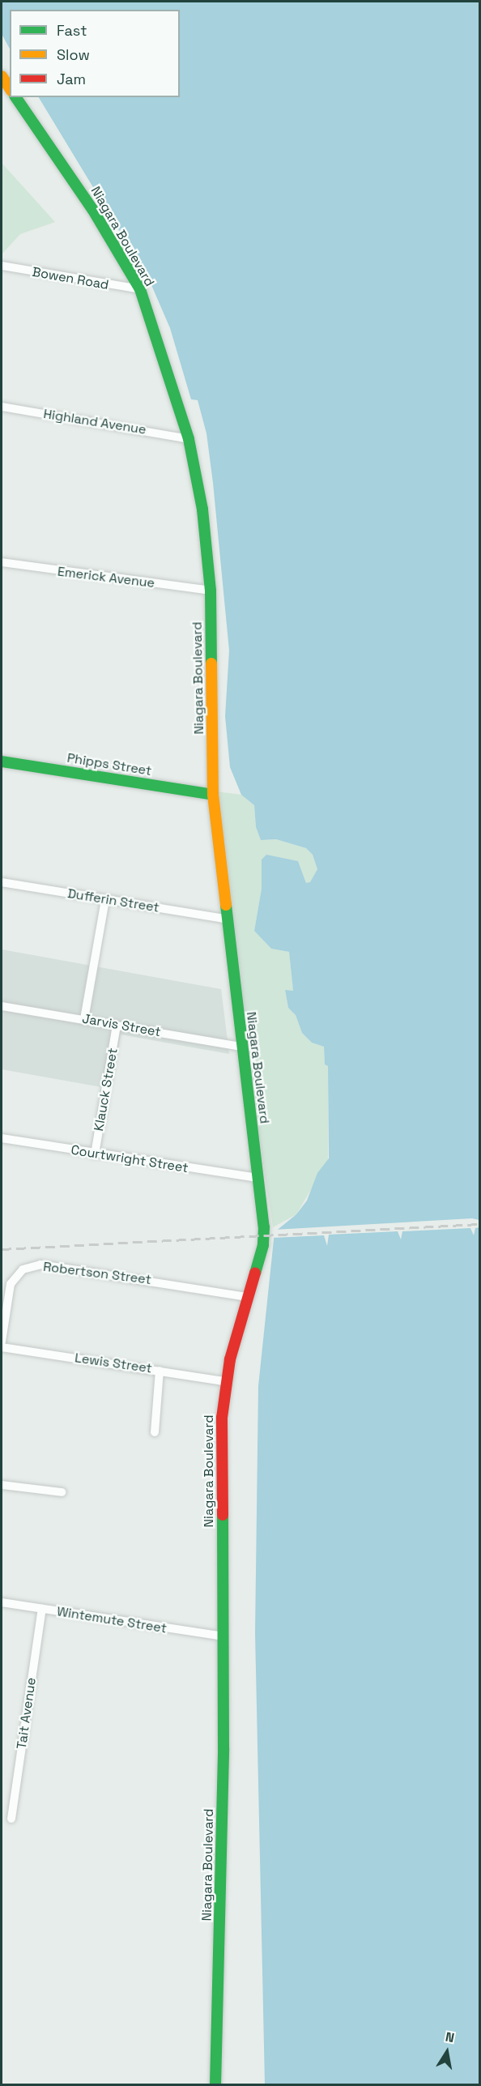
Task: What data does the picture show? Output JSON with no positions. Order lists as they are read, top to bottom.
{
  "streets": {
    "main road": ["Niagara Boulevard", "Phipps Street"],
    "street": [
      "Bowen Road",
      "Highland Avenue",
      "Emerick Avenue",
      "Dufferin Street",
      "Jarvis Street",
      "Klauck Street",
      "Courtwright Street",
      "Robertson Street",
      "Lewis Street",
      "Wintemute Street",
      "Tait Avenue"
    ]
  },
  "crossings": [
    ["Niagara Boulevard", "Bowen Road"],
    ["Niagara Boulevard", "Highland Avenue"],
    ["Niagara Boulevard", "Emerick Avenue"],
    ["Niagara Boulevard", "Phipps Street"],
    ["Niagara Boulevard", "Dufferin Street"],
    ["Niagara Boulevard", "Jarvis Street"],
    ["Niagara Boulevard", "Courtwright Street"],
    ["Niagara Boulevard", "Robertson Street"],
    ["Niagara Boulevard", "Lewis Street"],
    ["Niagara Boulevard", "Wintemute Street"],
    ["Jarvis Street", "Klauck Street"],
    ["Klauck Street", "Courtwright Street"],
    ["Wintemute Street", "Tait Avenue"]
  ],
  "legend": ["Fast", "Slow", "Jam"],
  "north": "top"
}
